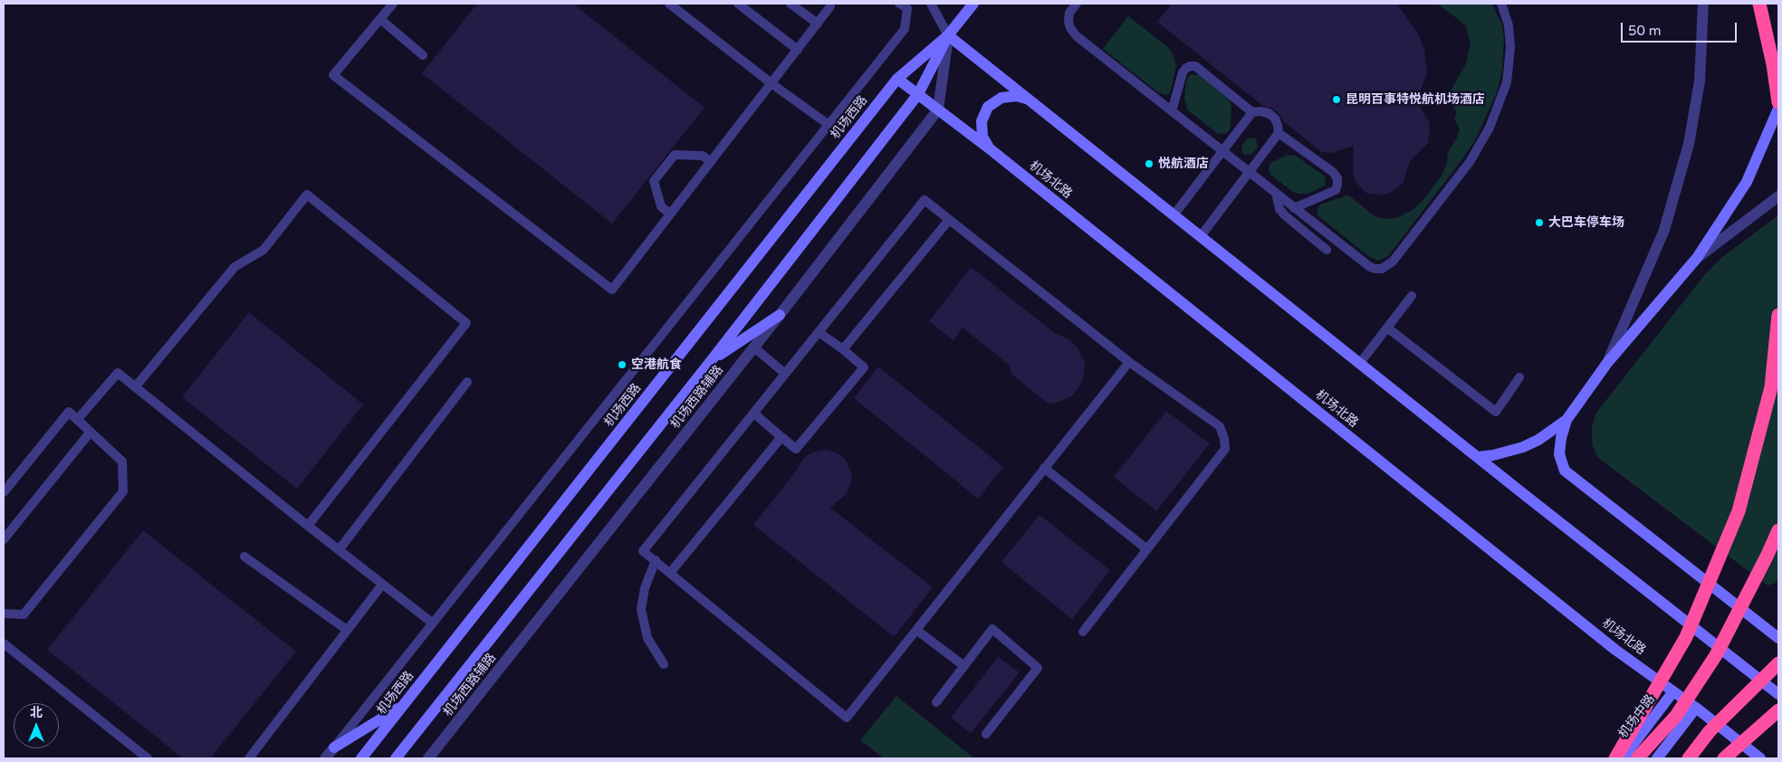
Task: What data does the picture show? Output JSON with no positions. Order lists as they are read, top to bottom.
{
  "streets": {
    "main road": ["机场西路", "机场北路", "机场中路"],
    "street": ["机场西路辅路"]
  },
  "crossings": [
    ["机场西路", "机场北路"],
    ["机场西路", "机场西路辅路"],
    ["机场北路", "机场西路辅路"],
    ["机场北路", "机场中路"]
  ],
  "places": [
    "昆明百事特悦航机场酒店",
    "悦航酒店",
    "大巴车停车场",
    "空港航食"
  ],
  "scale_bar": "50 m",
  "north": "top"
}
